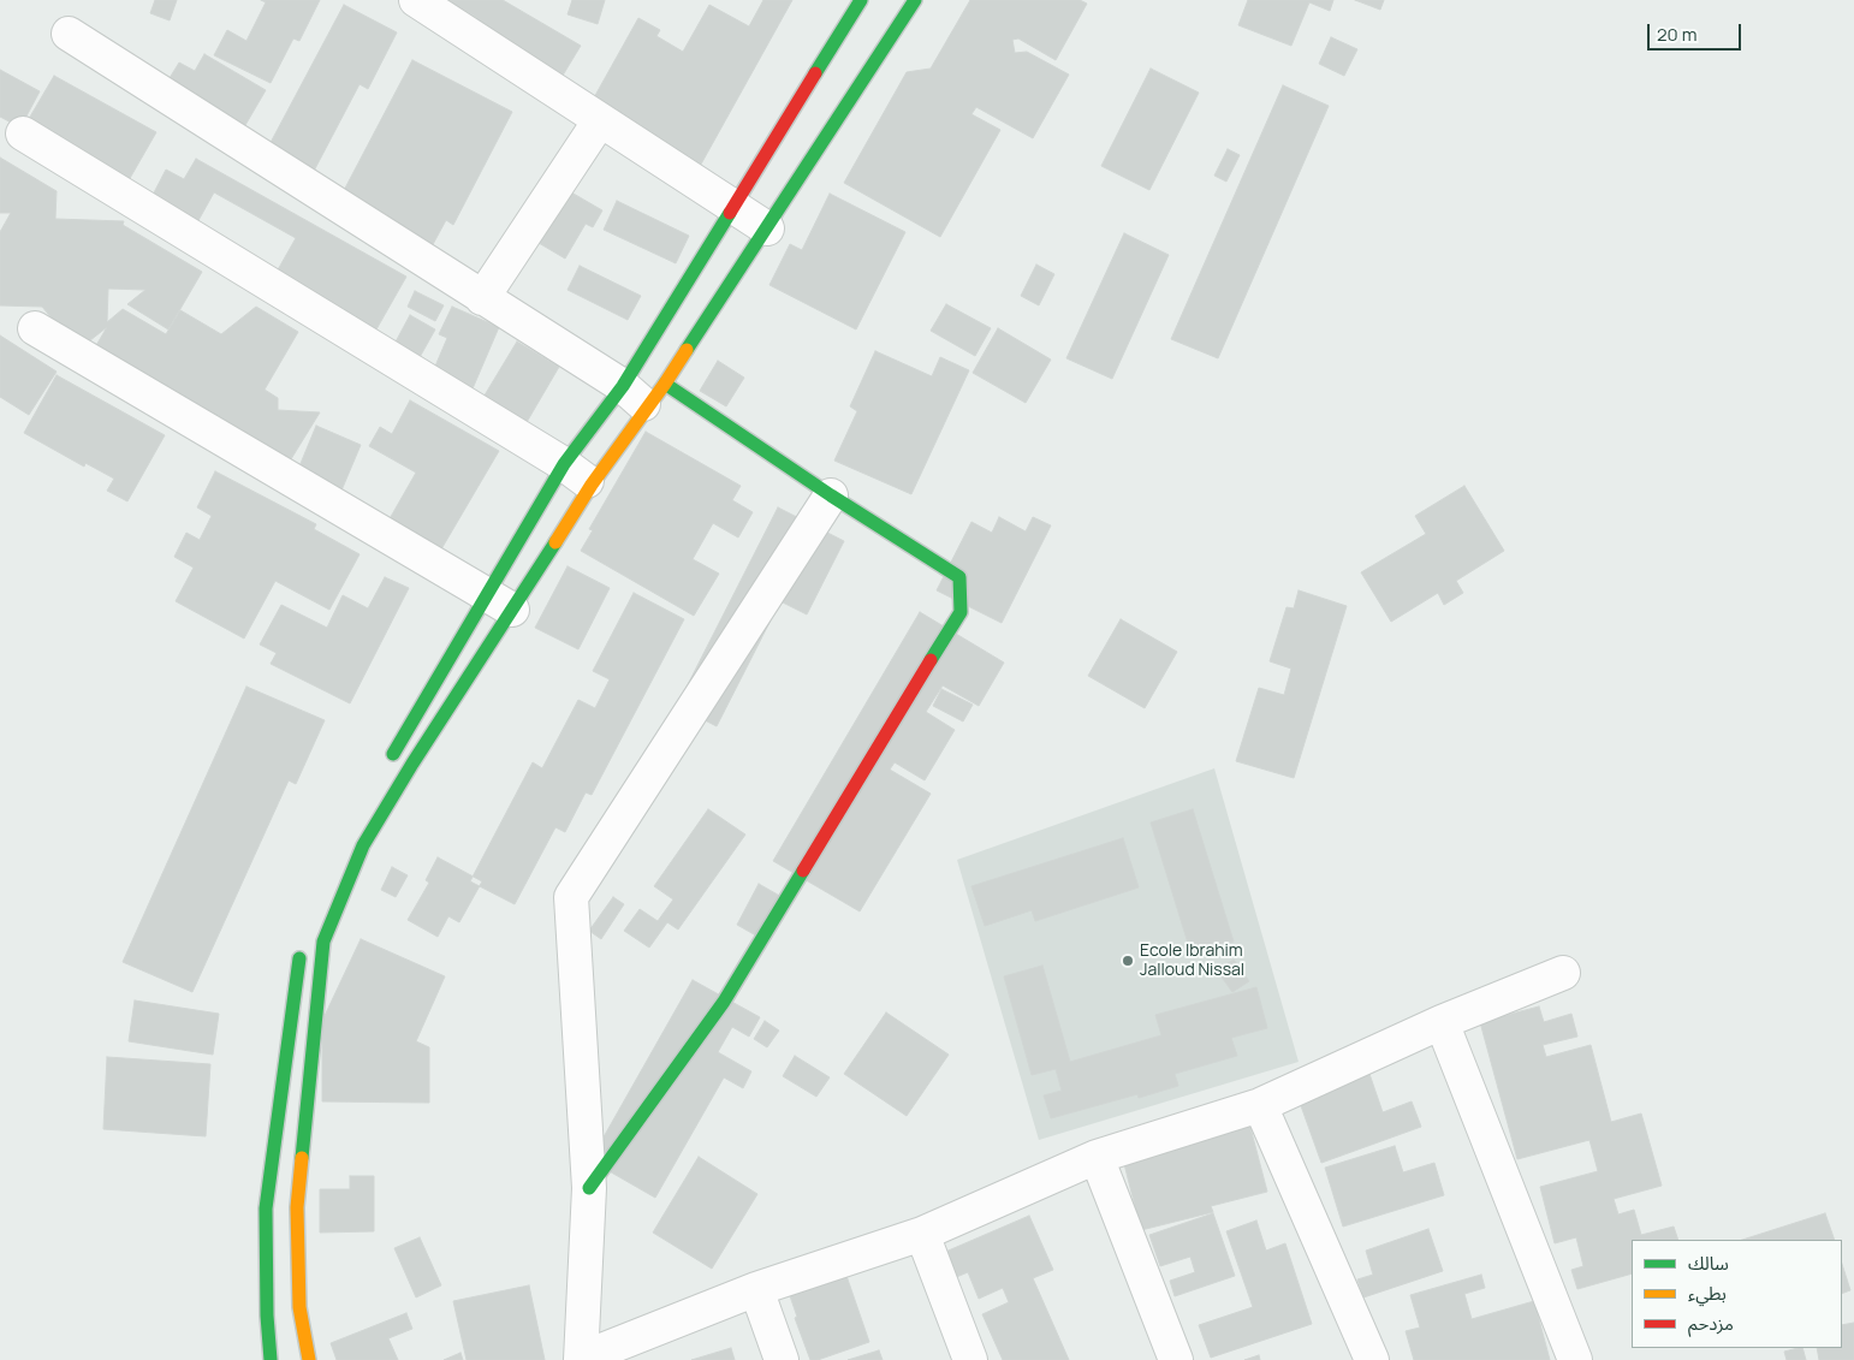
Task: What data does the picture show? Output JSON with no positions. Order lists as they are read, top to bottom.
{
  "places": ["Ecole Ibrahim Jalloud Nissal"],
  "legend": ["سالك", "بطيء", "مزدحم"],
  "scale_bar": "20 m"
}
